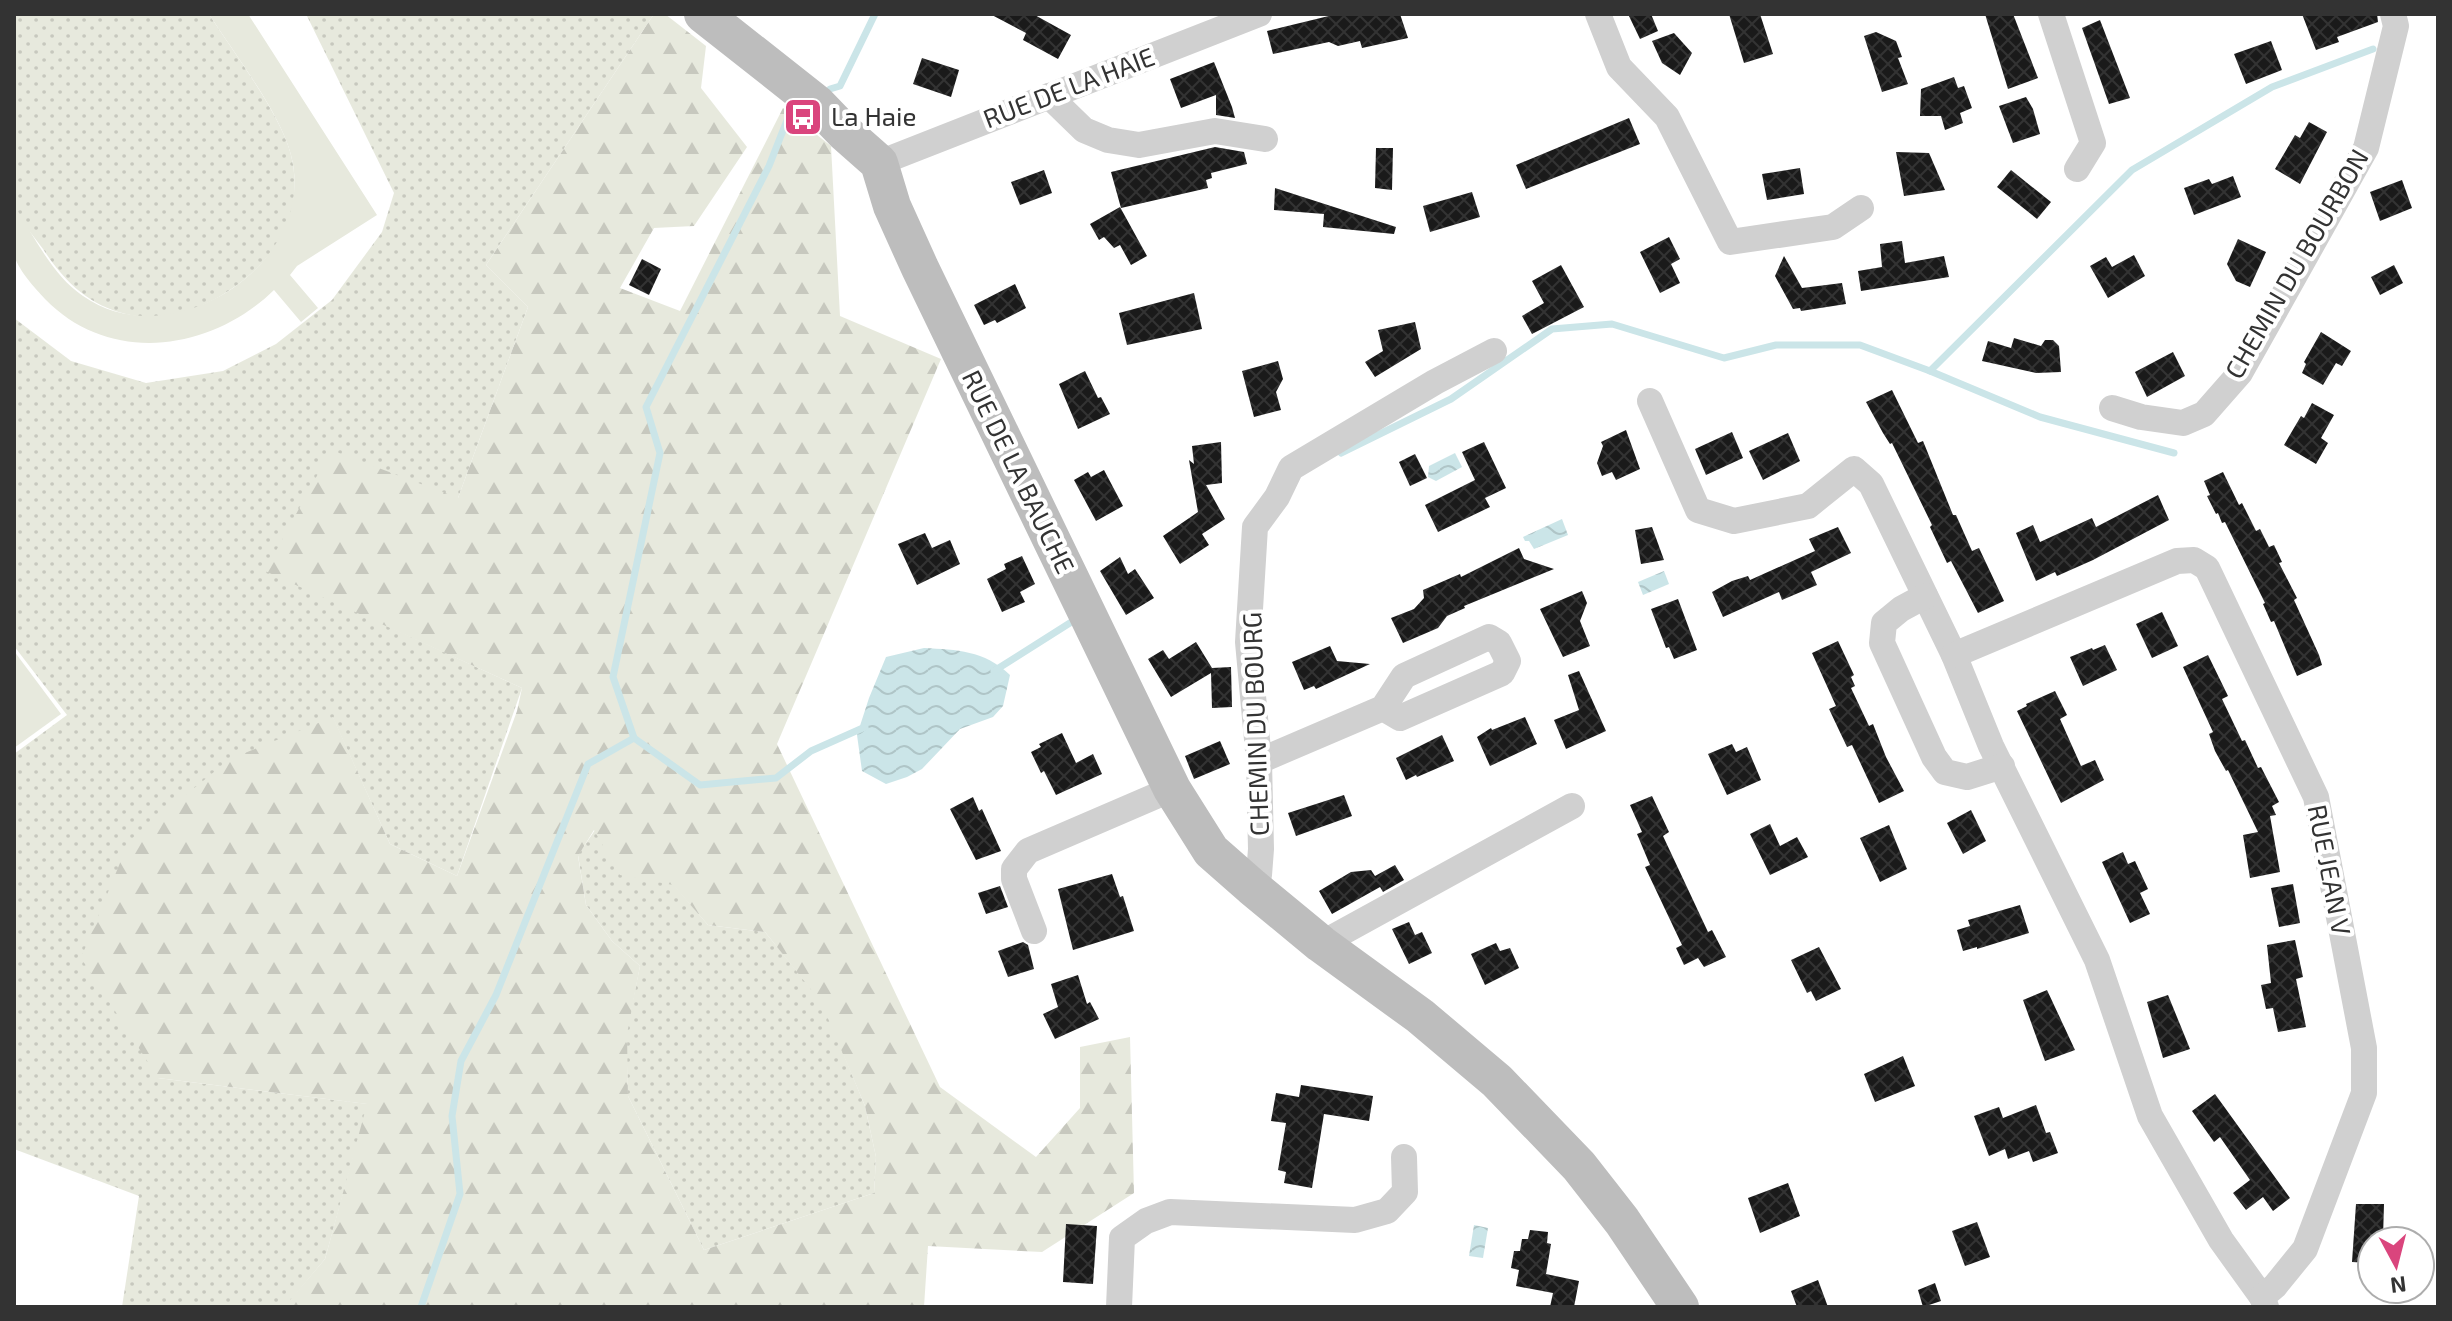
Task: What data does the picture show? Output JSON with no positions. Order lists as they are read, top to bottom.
{
  "streets": {
    "street": [
      "RUE DE LA HAIE",
      "CHEMIN DU BOURBON",
      "RUE DE LA BAUCHE",
      "CHEMIN DU BOURG",
      "RUE JEAN V"
    ]
  },
  "crossings": [
    ["RUE DE LA HAIE", "RUE DE LA BAUCHE"],
    ["RUE DE LA BAUCHE", "CHEMIN DU BOURG"]
  ],
  "places": {
    "bus stop": ["La Haie"]
  },
  "north": "bottom"
}
